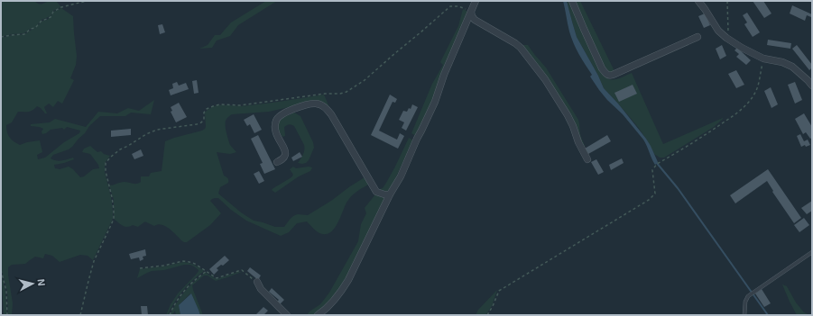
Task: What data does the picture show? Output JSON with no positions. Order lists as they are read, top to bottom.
{
  "north": "right"
}
